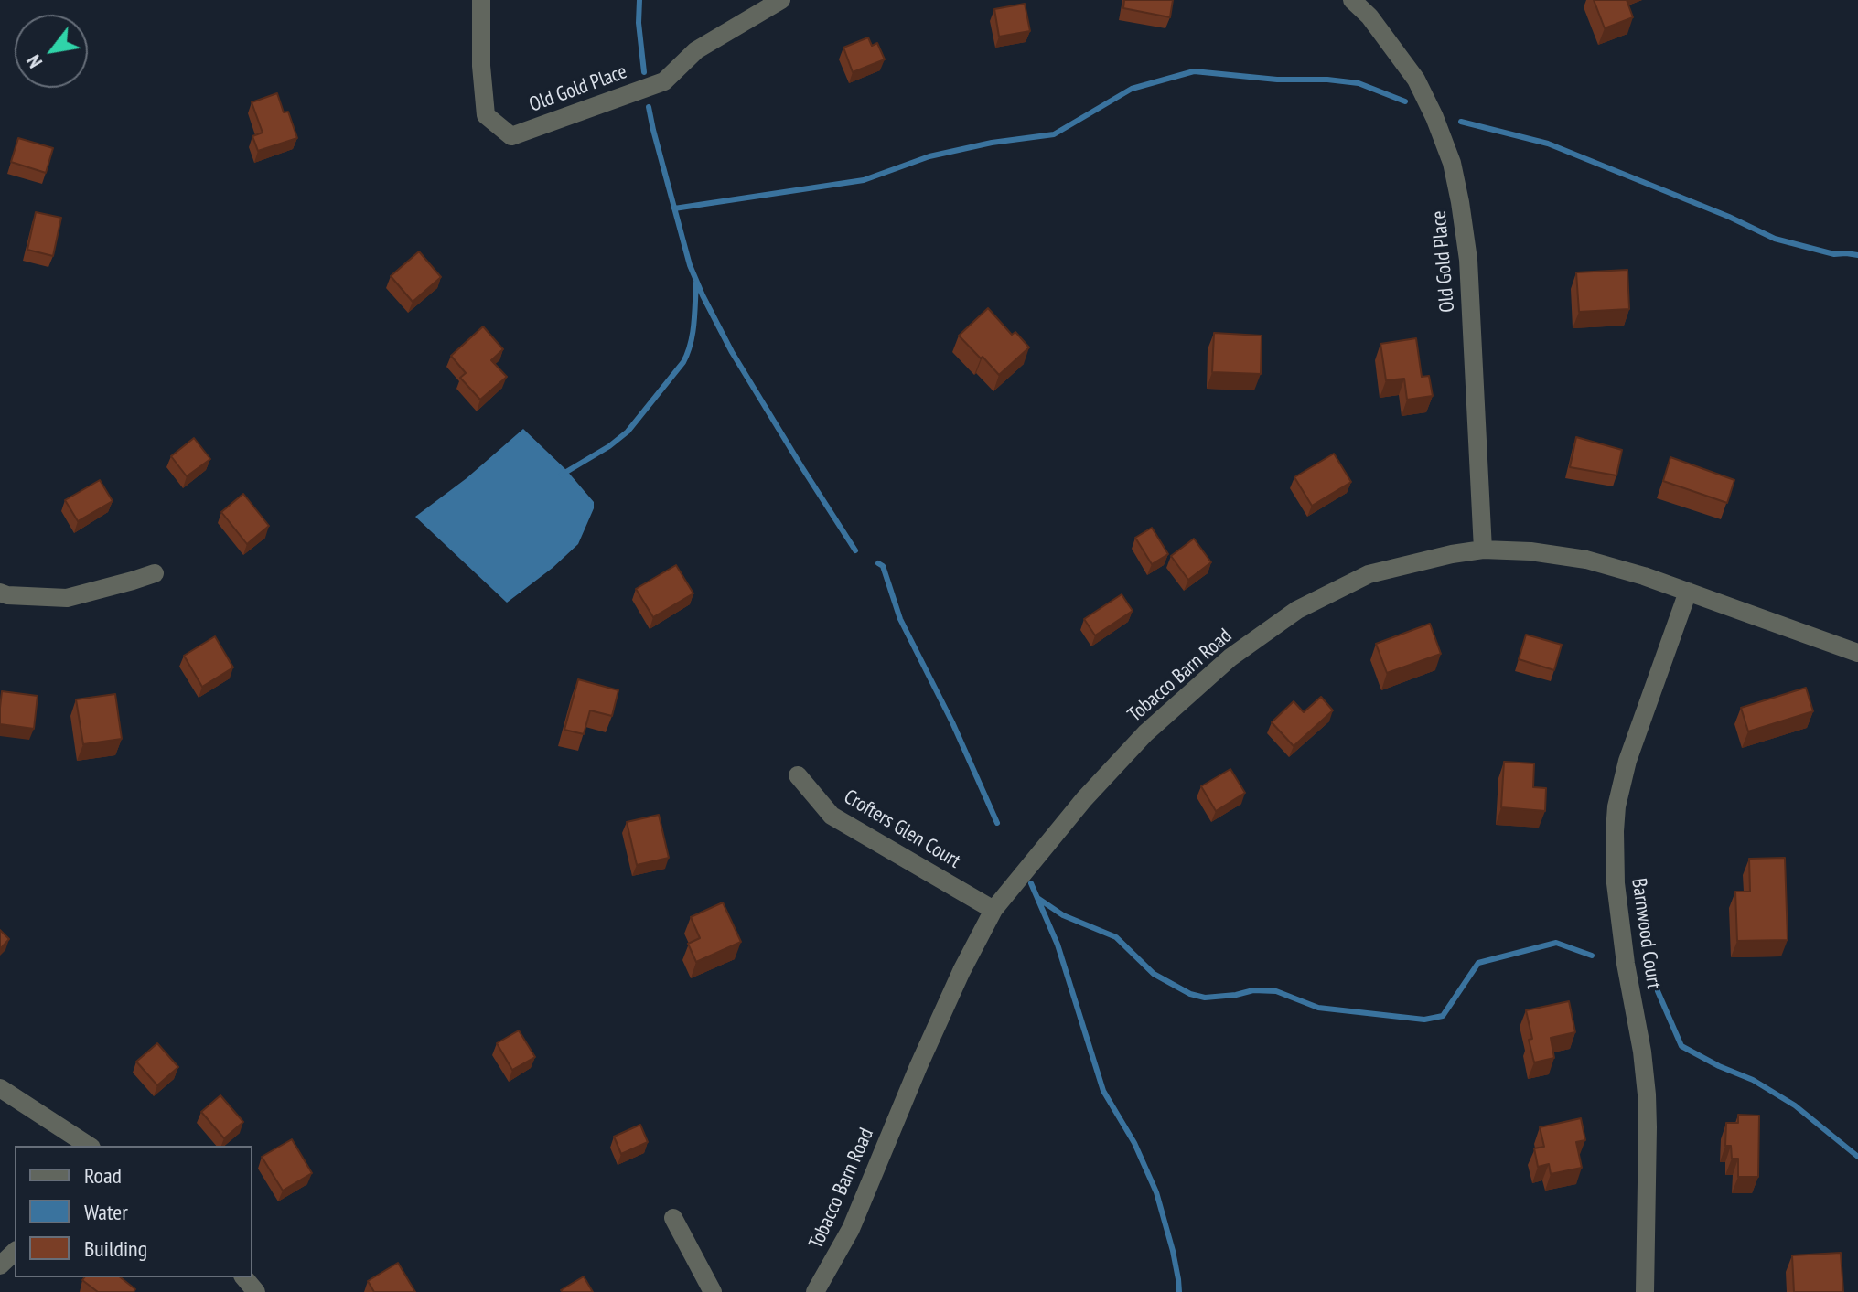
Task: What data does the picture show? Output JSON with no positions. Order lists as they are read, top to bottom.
{
  "streets": {
    "street": [
      "Old Gold Place",
      "Tobacco Barn Road",
      "Crofters Glen Court",
      "Barnwood Court"
    ]
  },
  "crossings": [
    ["Old Gold Place", "Tobacco Barn Road"],
    ["Tobacco Barn Road", "Crofters Glen Court"],
    ["Tobacco Barn Road", "Barnwood Court"]
  ],
  "legend": ["Road", "Water", "Building"],
  "north": "bottom left"
}
